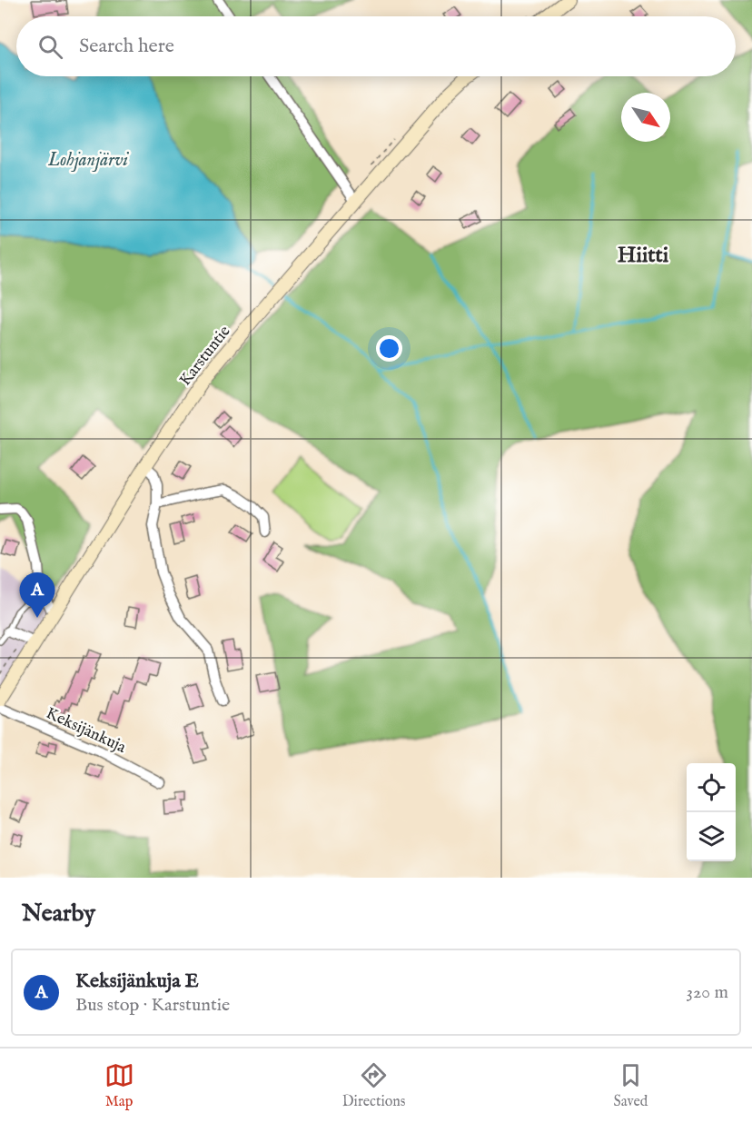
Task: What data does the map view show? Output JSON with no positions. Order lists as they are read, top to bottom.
{
  "streets": {
    "street": ["Karstuntie", "Keksijänkuja"]
  },
  "districts": ["Hiitti"],
  "water": ["Lohjanjärvi"],
  "north": "bottom right",
  "page": {
    "search": "Search here",
    "pins": "A",
    "heading": "Nearby",
    "list": [
      {
        "mark": "A",
        "name": "Keksijänkuja E",
        "note": "Bus stop · Karstuntie",
        "value": "320 m"
      }
    ],
    "nav": ["Map", "Directions", "Saved"]
  }
}
